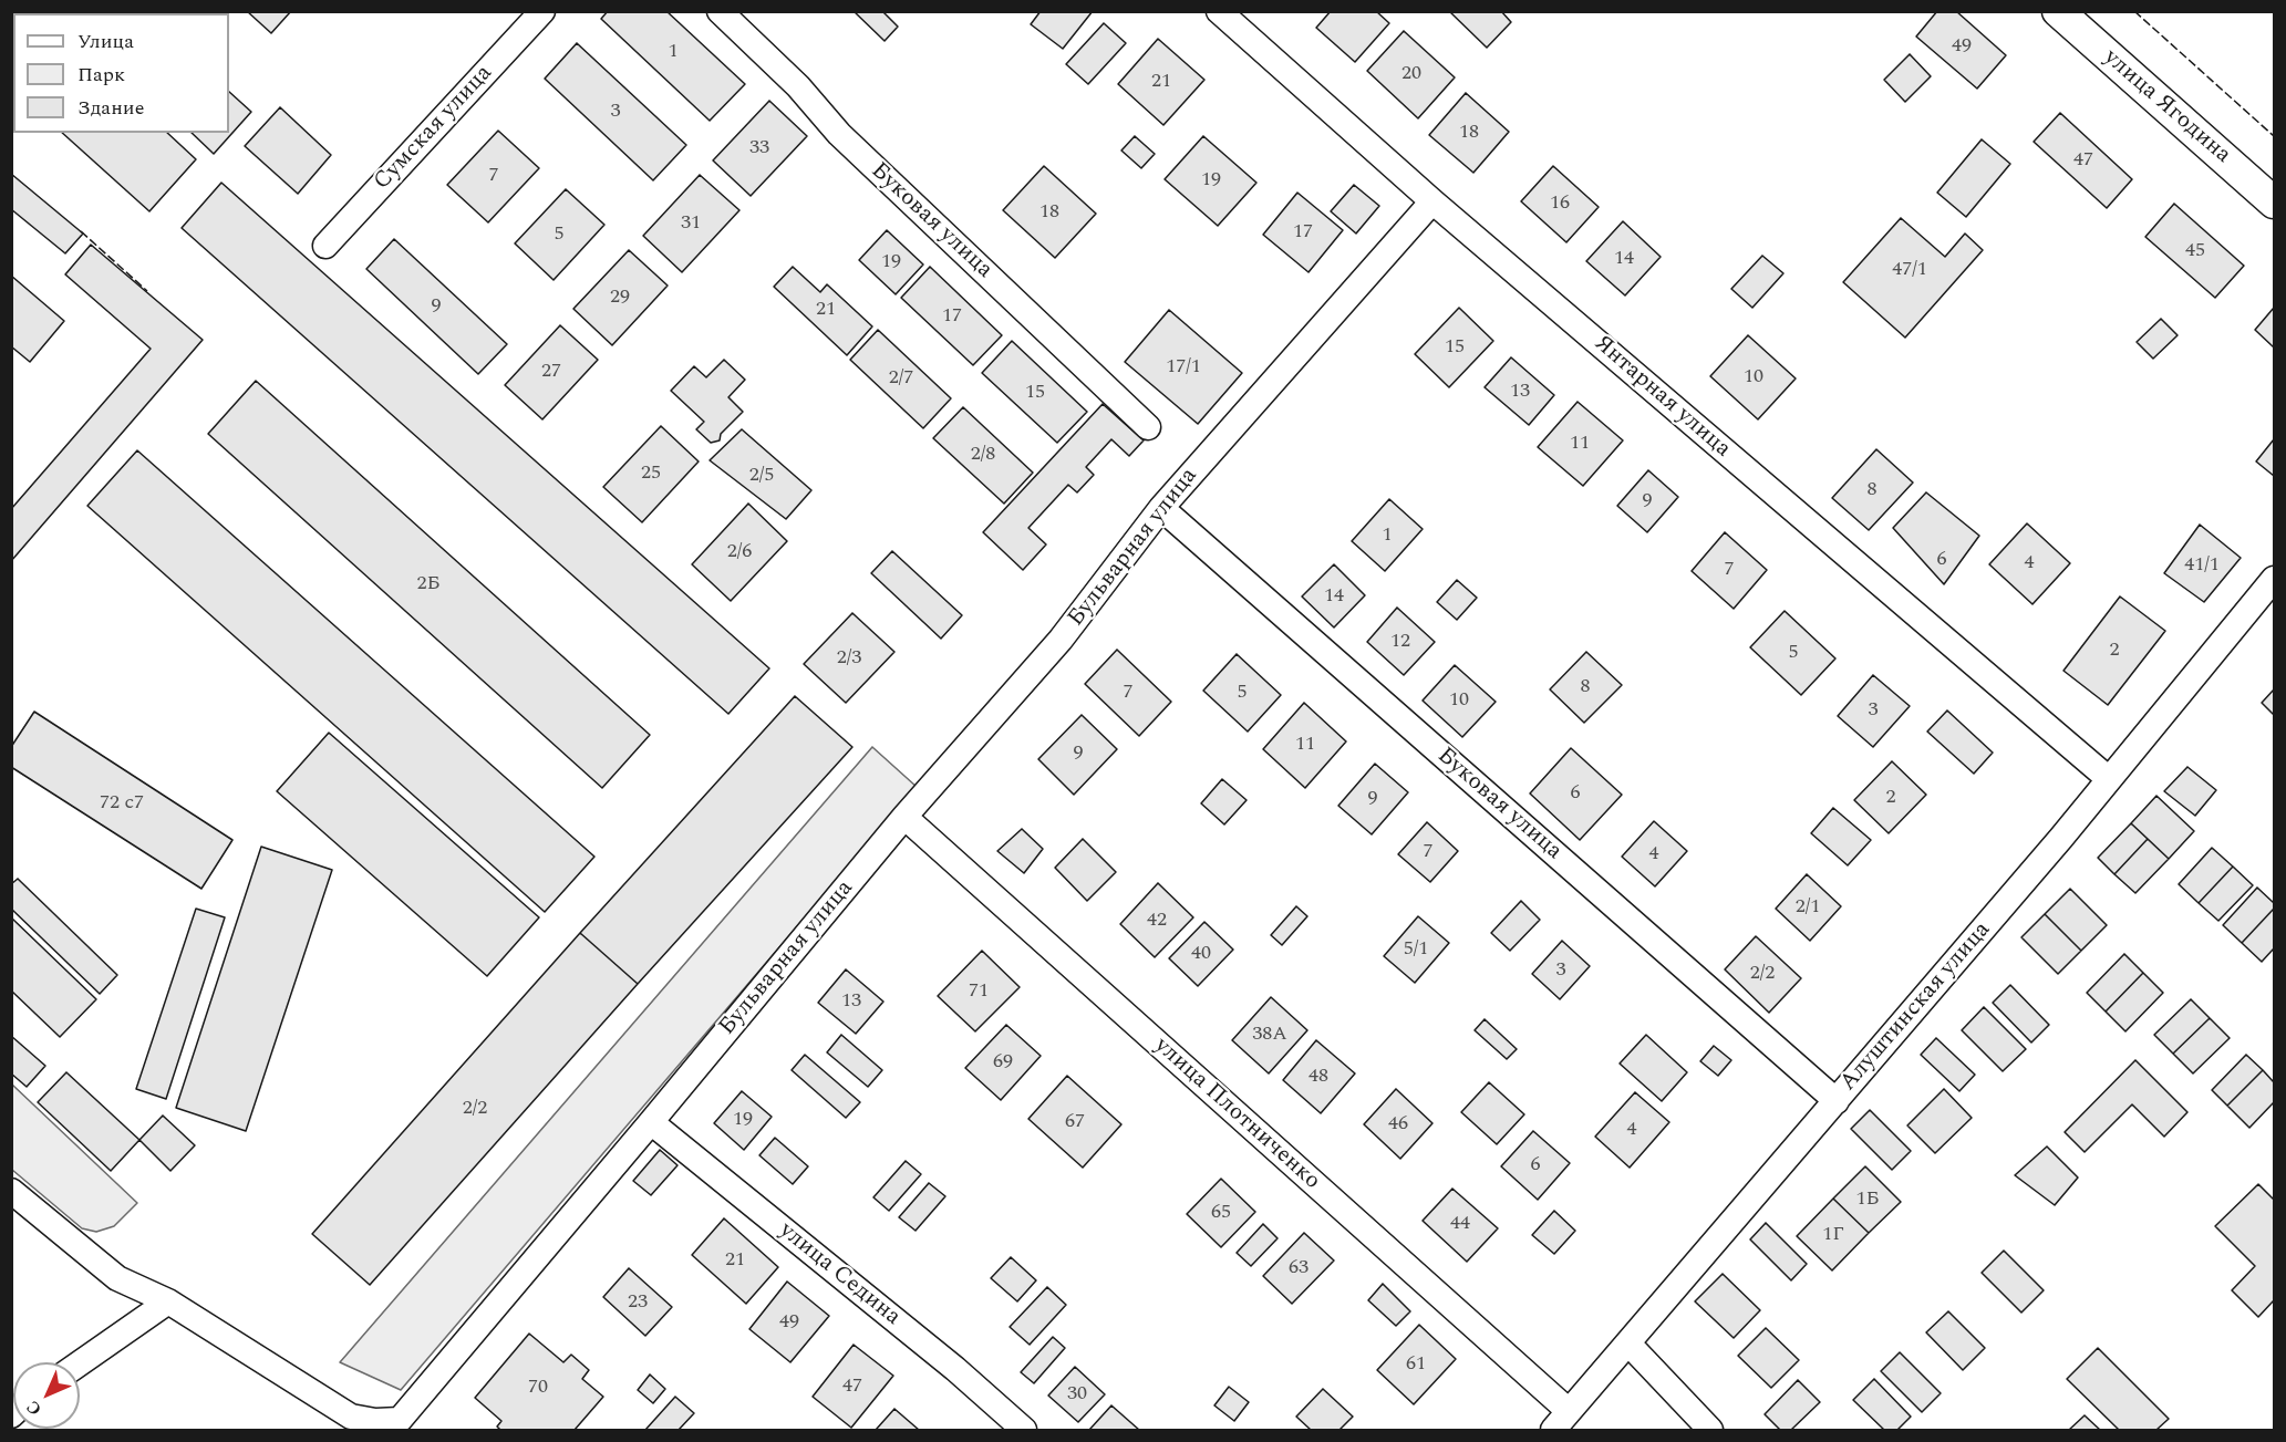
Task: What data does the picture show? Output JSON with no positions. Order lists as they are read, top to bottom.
{
  "streets": {
    "street": [
      "улица Ягодина",
      "Сумская улица",
      "Буковая улица",
      "Янтарная улица",
      "Бульварная улица",
      "Алуштинская улица",
      "улица Плотниченко",
      "улица Седина"
    ]
  },
  "crossings": [
    ["Буковая улица", "Бульварная улица"],
    ["Буковая улица", "Алуштинская улица"],
    ["Янтарная улица", "Бульварная улица"],
    ["Янтарная улица", "Алуштинская улица"],
    ["Бульварная улица", "улица Плотниченко"],
    ["Бульварная улица", "улица Седина"],
    ["Алуштинская улица", "улица Плотниченко"]
  ],
  "house_numbers": [
    "49",
    "1",
    "20",
    "21",
    "3",
    "18",
    "33",
    "47",
    "7",
    "19",
    "16",
    "18",
    "31",
    "17",
    "5",
    "45",
    "14",
    "19",
    "47/1",
    "29",
    "9",
    "21",
    "17",
    "15",
    "17/1",
    "27",
    "10",
    "2/7",
    "13",
    "15",
    "11",
    "2/8",
    "25",
    "2/5",
    "8",
    "9",
    "1",
    "2/6",
    "6",
    "4",
    "41/1",
    "7",
    "2Б",
    "14",
    "12",
    "2",
    "5",
    "2/3",
    "8",
    "7",
    "5",
    "10",
    "3",
    "11",
    "9",
    "6",
    "2",
    "9",
    "72 с7",
    "7",
    "4",
    "2/1",
    "42",
    "5/1",
    "40",
    "3",
    "2/2",
    "71",
    "13",
    "38А",
    "69",
    "48",
    "2/2",
    "19",
    "67",
    "46",
    "4",
    "6",
    "1Б",
    "65",
    "44",
    "1Г",
    "21",
    "63",
    "23",
    "49",
    "61",
    "47",
    "70",
    "30"
  ],
  "legend": ["Улица", "Парк", "Здание"],
  "north": "bottom left"
}
